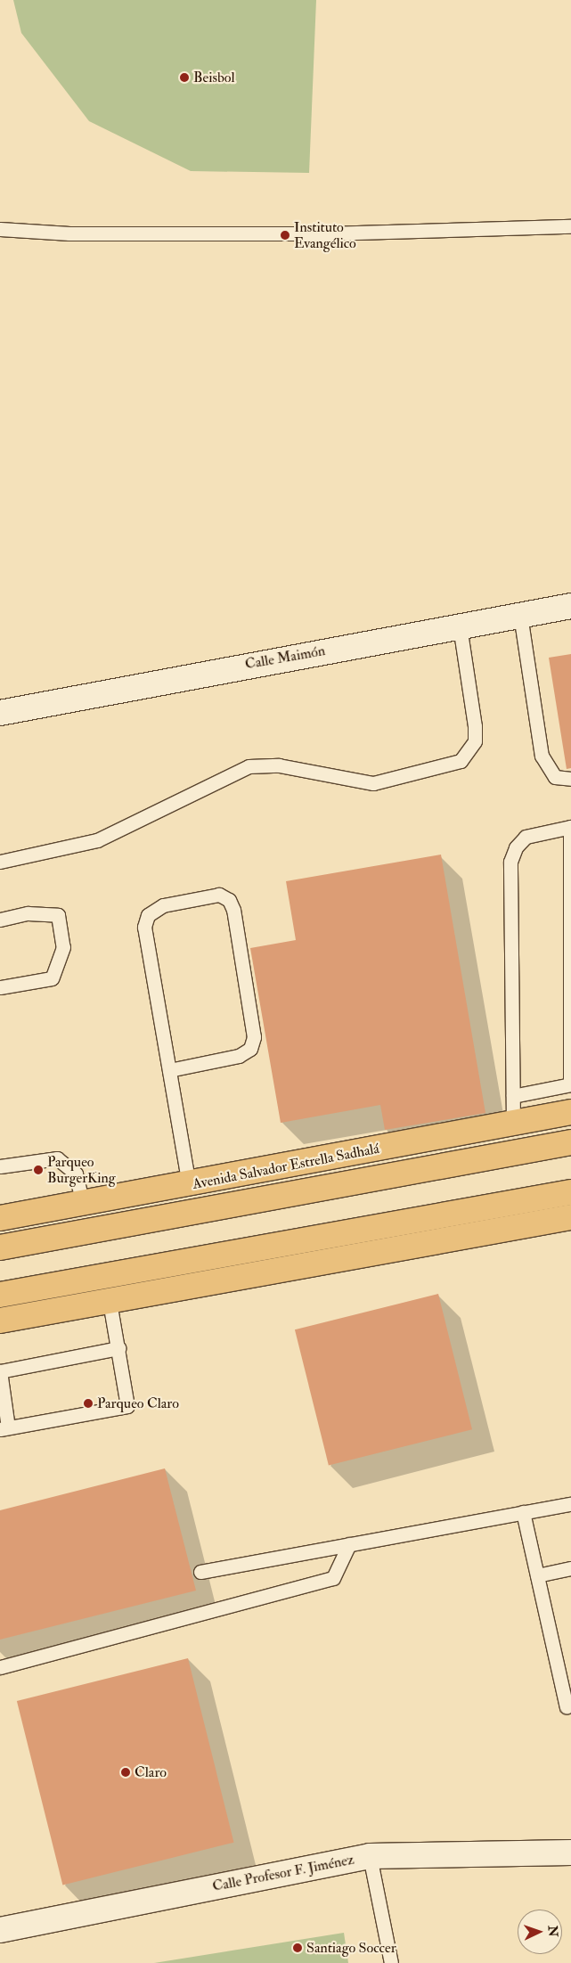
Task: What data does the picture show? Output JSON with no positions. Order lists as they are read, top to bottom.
{
  "streets": {
    "main road": ["Avenida Salvador Estrella Sadhalá"],
    "street": ["Calle Maimón", "Calle Profesor F. Jiménez"]
  },
  "places": [
    "Beisbol",
    "Instituto Evangélico",
    "Parqueo BurgerKing",
    "Parqueo Claro",
    "Claro",
    "Santiago Soccer"
  ],
  "north": "right"
}
